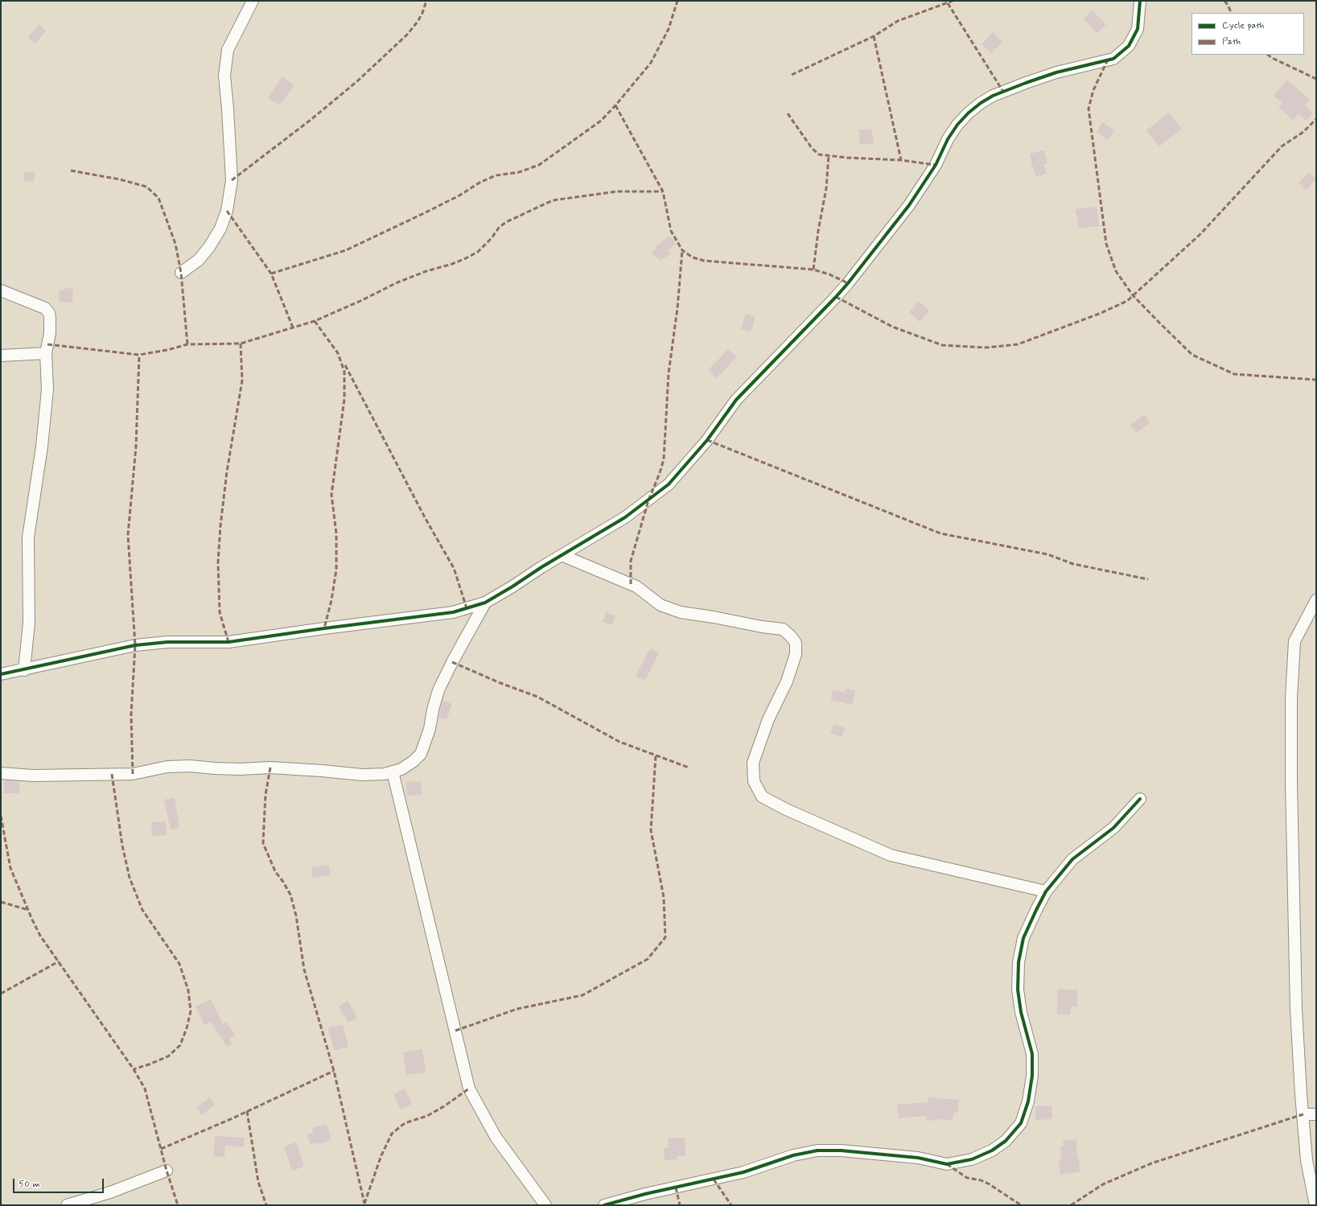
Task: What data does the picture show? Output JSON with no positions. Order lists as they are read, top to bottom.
{
  "legend": ["Cycle path", "Path"],
  "scale_bar": "50 m"
}
